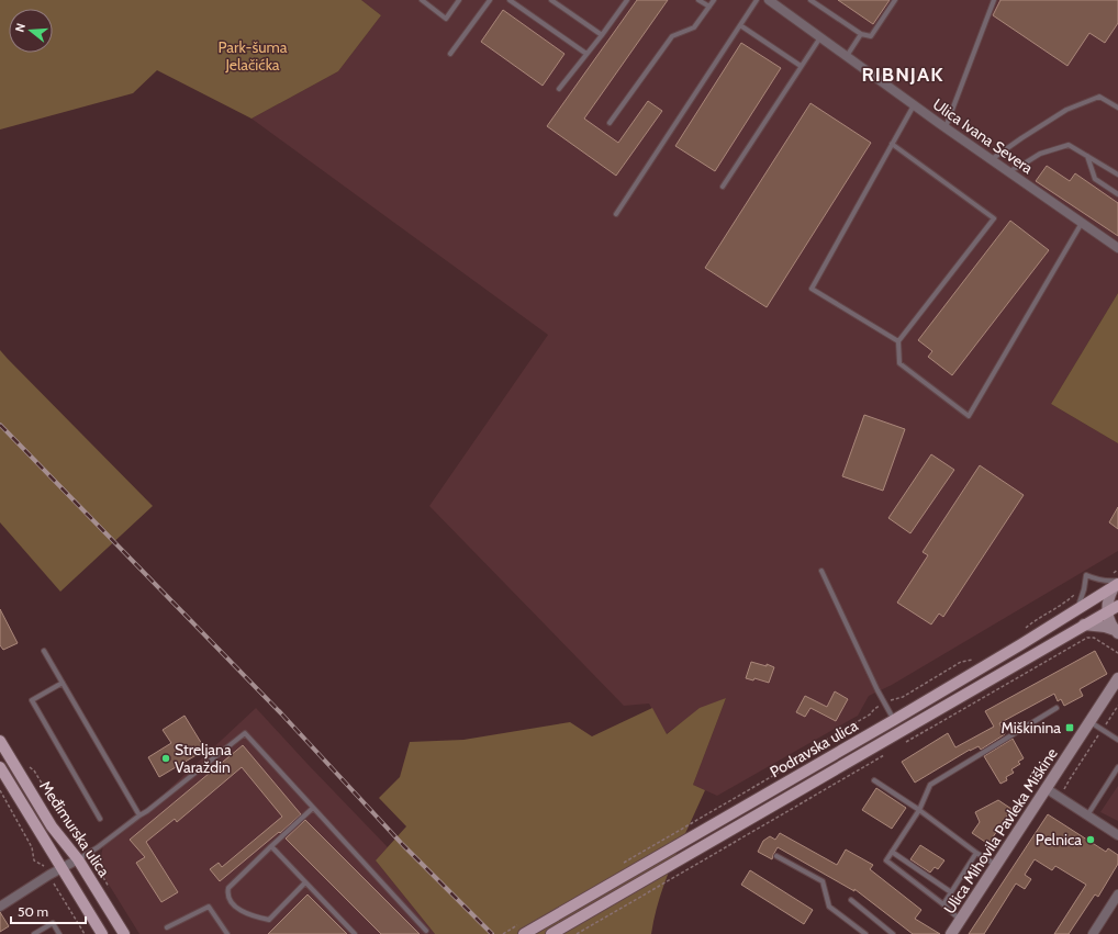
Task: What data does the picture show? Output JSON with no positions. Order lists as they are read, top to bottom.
{
  "streets": {
    "main road": ["Podravska ulica", "Međimurska ulica"],
    "street": ["Ulica Ivana Severa", "Ulica Mihovila Pavleka Miškine"]
  },
  "districts": ["RIBNJAK"],
  "parks": ["Park-šuma Jelačićka"],
  "places": {
    "transit": ["Miškinina"],
    "other": ["Streljana Varaždin", "Pelnica"]
  },
  "scale_bar": "50 m",
  "north": "left"
}
